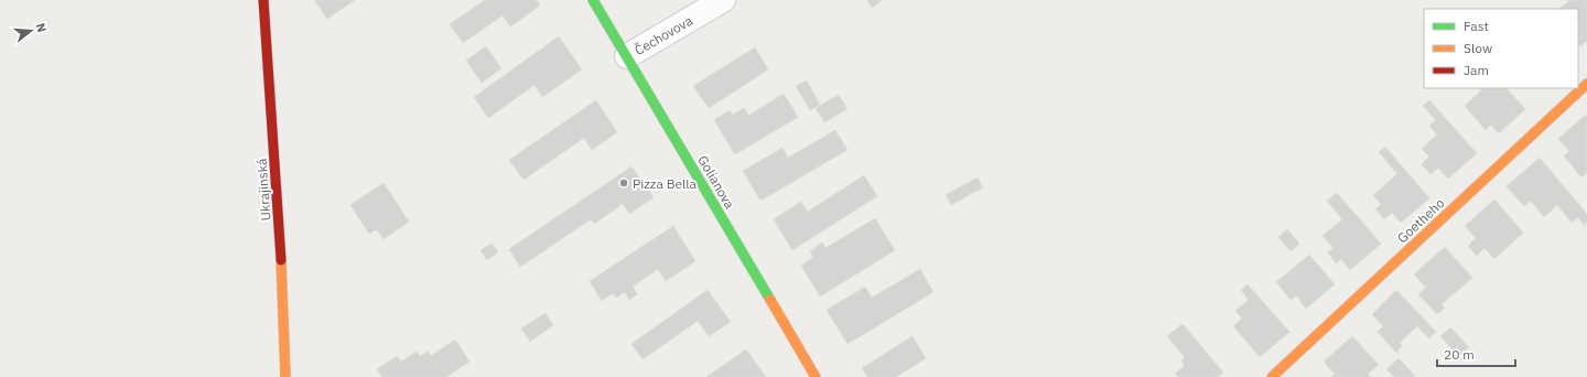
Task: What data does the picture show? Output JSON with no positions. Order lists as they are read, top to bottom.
{
  "streets": {
    "street": [
      "Čechovova",
      "Golianova",
      "Ukrajinská",
      "Goetheho"
    ]
  },
  "crossings": [
    ["Čechovova", "Golianova"]
  ],
  "places": ["Pizza Bella"],
  "legend": ["Fast", "Slow", "Jam"],
  "scale_bar": "20 m",
  "north": "right"
}
